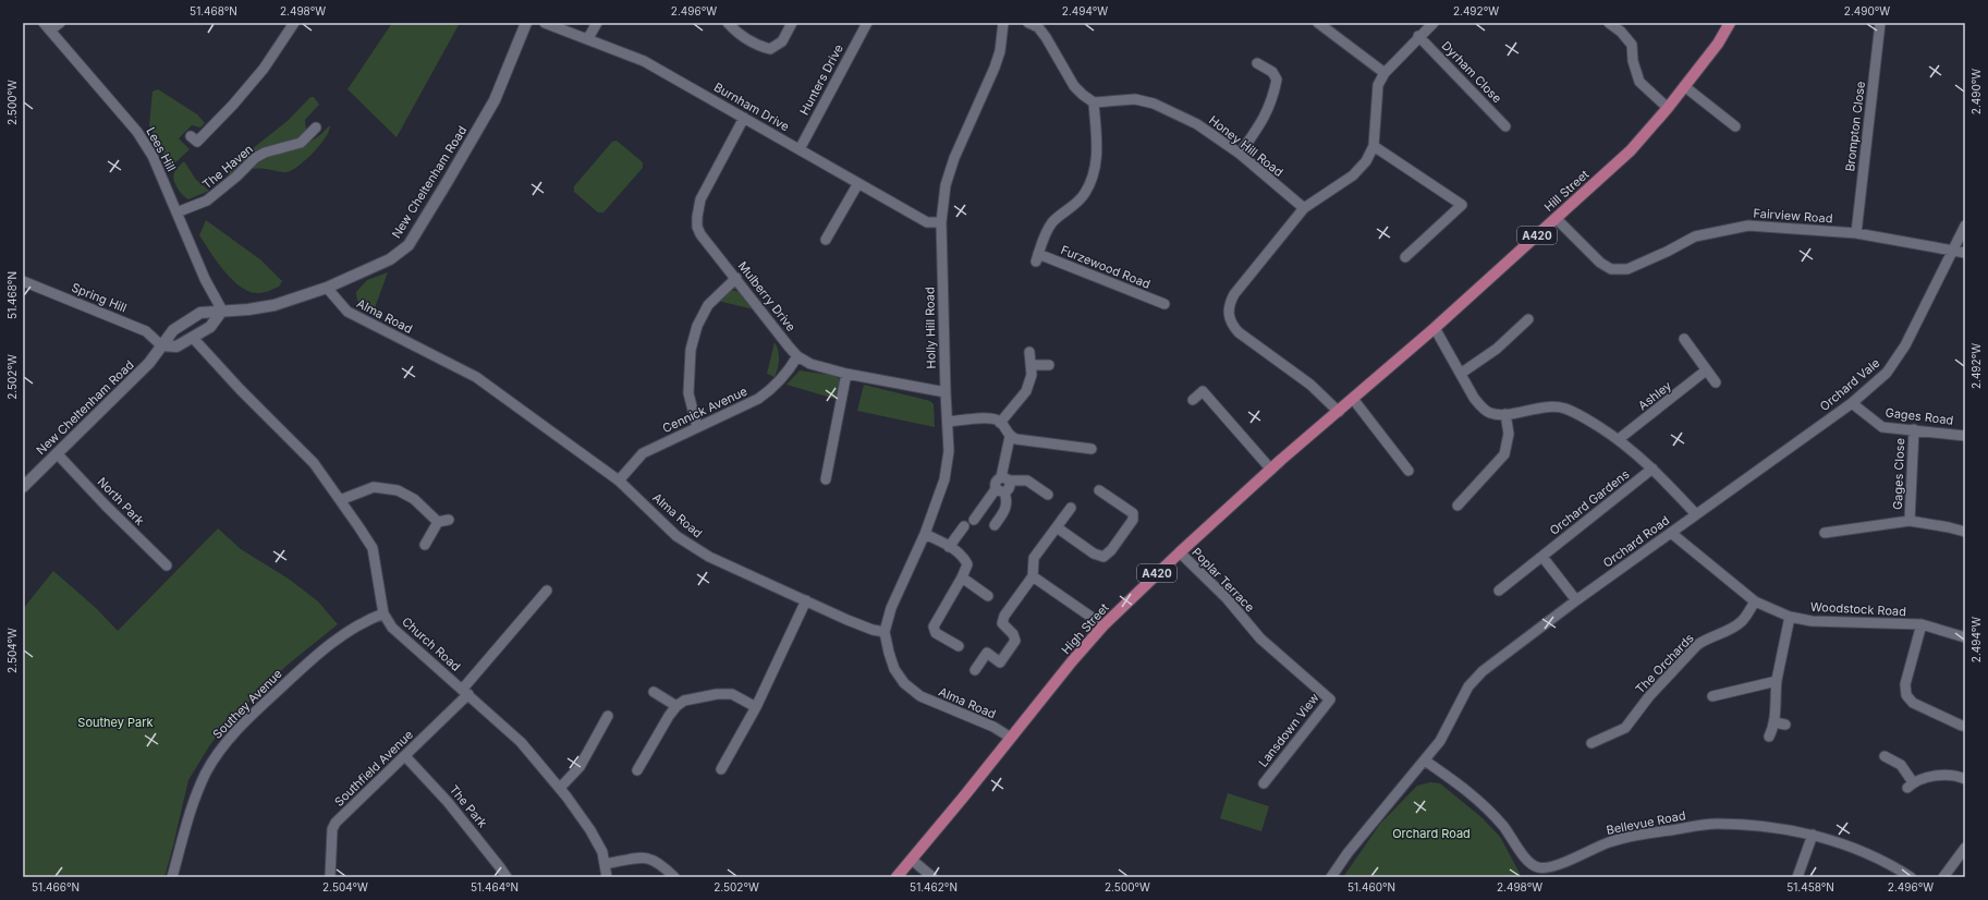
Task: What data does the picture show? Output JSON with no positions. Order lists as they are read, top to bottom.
{
  "streets": {
    "main road": ["Hill Street", "A420", "High Street"],
    "street": [
      "Dyrham Close",
      "Hunters Drive",
      "Burnham Drive",
      "Brompton Close",
      "Honey Hill Road",
      "Lees Hill",
      "The Haven",
      "New Cheltenham Road",
      "Fairview Road",
      "Furzewood Road",
      "Mulberry Drive",
      "Spring Hill",
      "Alma Road",
      "Holly Hill Road",
      "Orchard Vale",
      "Ashley",
      "Cennick Avenue",
      "Gages Road",
      "Gages Close",
      "North Park",
      "Orchard Gardens",
      "Orchard Road",
      "Poplar Terrace",
      "Woodstock Road",
      "Church Road",
      "The Orchards",
      "Southey Avenue",
      "Lansdown View",
      "Southfield Avenue",
      "The Park",
      "Bellevue Road"
    ]
  },
  "crossings": [
    ["Hunters Drive", "Burnham Drive"],
    ["Burnham Drive", "Mulberry Drive"],
    ["Burnham Drive", "Holly Hill Road"],
    ["Brompton Close", "Fairview Road"],
    ["Honey Hill Road", "Furzewood Road"],
    ["Lees Hill", "The Haven"],
    ["Lees Hill", "New Cheltenham Road"],
    ["New Cheltenham Road", "Spring Hill"],
    ["New Cheltenham Road", "Alma Road"],
    ["New Cheltenham Road", "North Park"],
    ["Hill Street", "Fairview Road"],
    ["Hill Street", "High Street"],
    ["Fairview Road", "Orchard Vale"],
    ["Mulberry Drive", "Holly Hill Road"],
    ["Mulberry Drive", "Cennick Avenue"],
    ["Alma Road", "Holly Hill Road"],
    ["Alma Road", "Cennick Avenue"],
    ["Alma Road", "High Street"],
    ["Orchard Vale", "Gages Road"],
    ["Orchard Vale", "Orchard Road"],
    ["Gages Road", "Gages Close"],
    ["Orchard Road", "Woodstock Road"],
    ["Orchard Road", "Bellevue Road"],
    ["Poplar Terrace", "High Street"],
    ["Poplar Terrace", "Lansdown View"],
    ["Woodstock Road", "The Orchards"],
    ["Church Road", "Southey Avenue"],
    ["Church Road", "Southfield Avenue"],
    ["Southfield Avenue", "The Park"]
  ],
  "parks": ["Southey Park", "Orchard Road"],
  "coordinates": [
    "51.468°N",
    "2.498°W",
    "2.496°W",
    "2.494°W",
    "2.492°W",
    "2.490°W",
    "2.500°W",
    "2.502°W",
    "2.504°W",
    "51.466°N",
    "51.464°N",
    "51.462°N",
    "51.460°N",
    "51.458°N"
  ]
}
